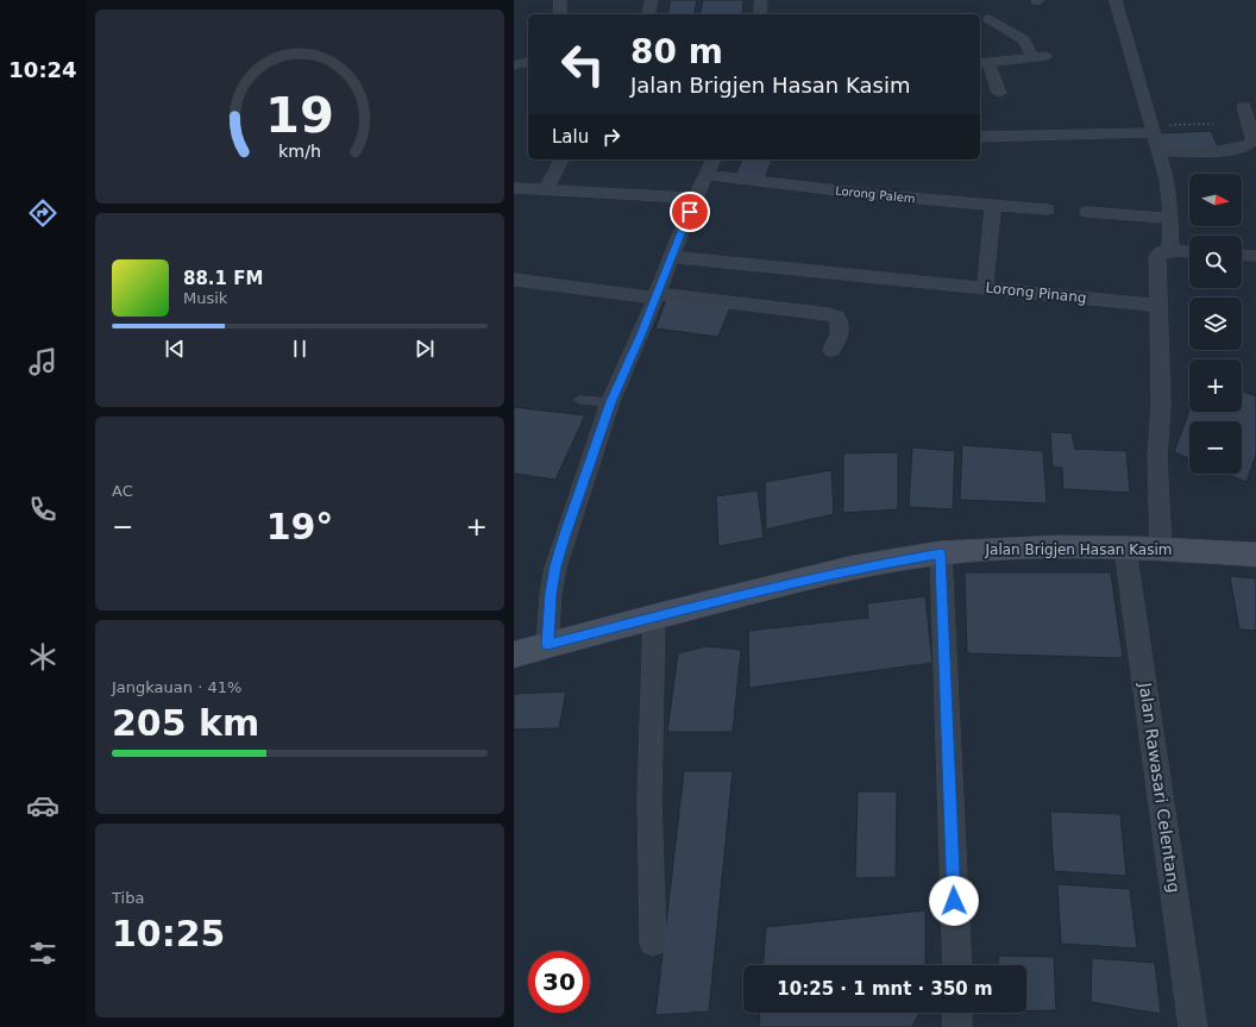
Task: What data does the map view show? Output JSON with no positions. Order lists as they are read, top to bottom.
{
  "streets": {
    "street": [
      "Lorong Palem",
      "Lorong Pinang",
      "Jalan Brigjen Hasan Kasim",
      "Jalan Rawasari Celentang"
    ]
  },
  "crossings": [
    ["Jalan Brigjen Hasan Kasim", "Jalan Rawasari Celentang"]
  ],
  "north": "right",
  "page": {
    "tabs": "10:24",
    "turn": ["80 m", "Jalan Brigjen Hasan Kasim"],
    "then": "Lalu",
    "map_buttons": ["+", "−"],
    "song": ["88.1 FM", "Musik"],
    "tile": [
      "AC",
      ["Jangkauan · 41%", "205 km"],
      ["Tiba", "10:25"]
    ],
    "heat": ["−", "19°", "+"],
    "limit": "30",
    "trip": "10:25 · 1 mnt · 350 m",
    "gauge": ["19", "km/h"]
  }
}
